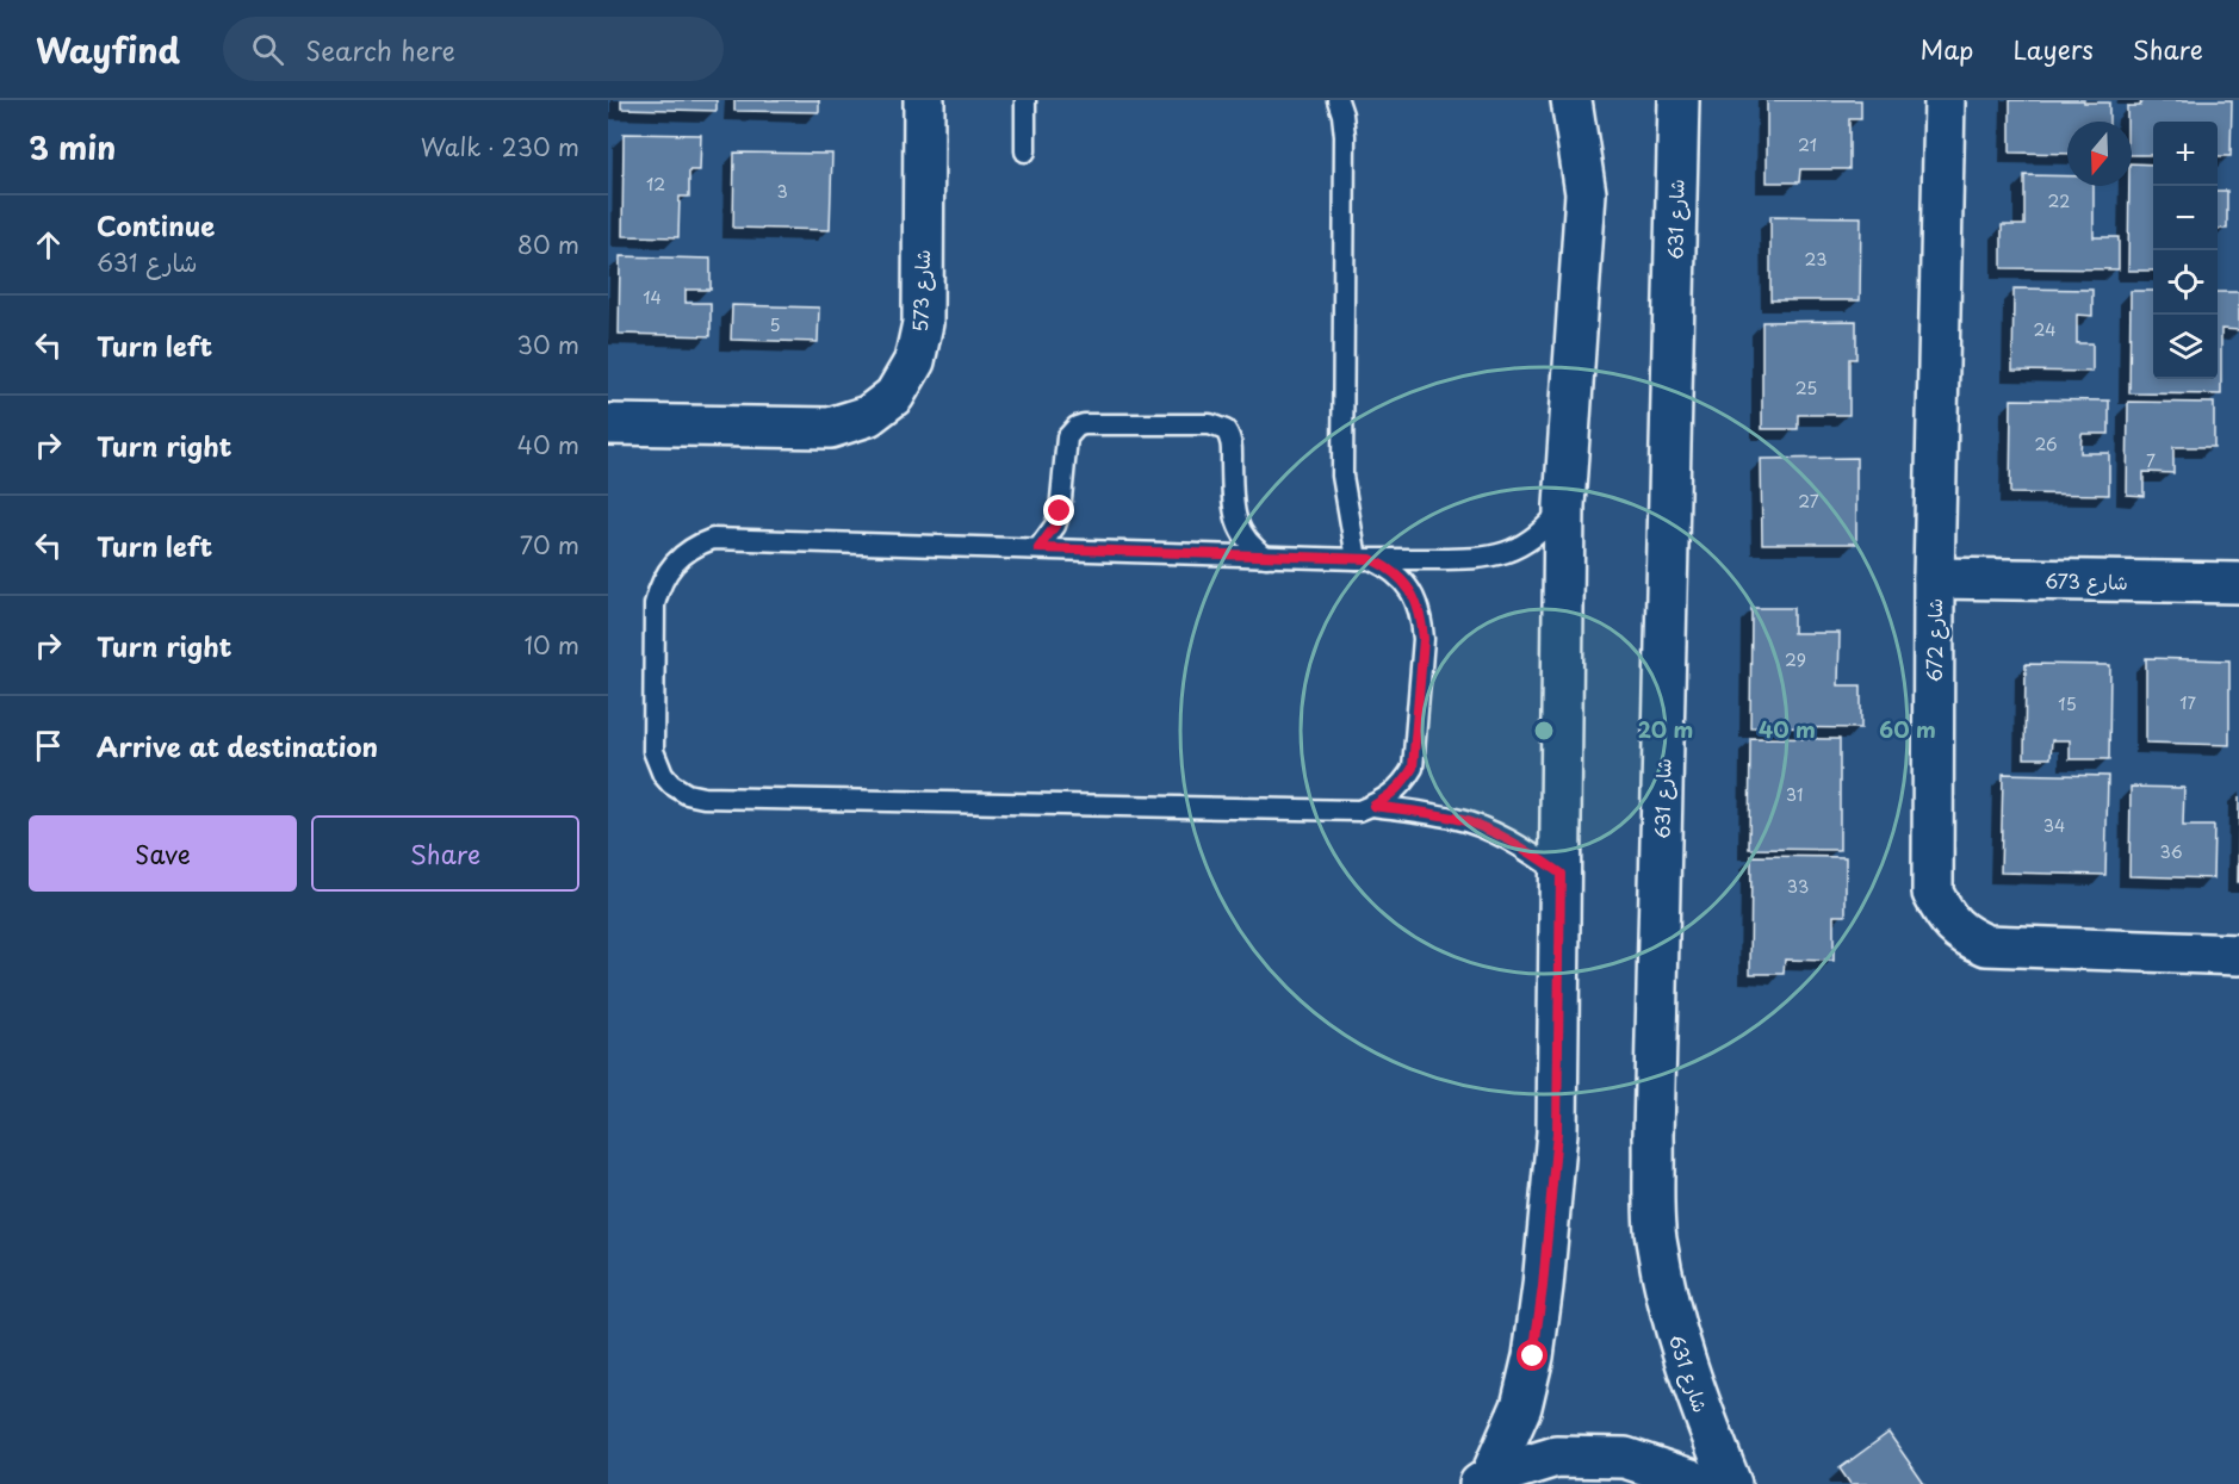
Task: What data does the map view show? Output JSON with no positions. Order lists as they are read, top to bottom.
{
  "streets": {
    "main road": [
      "شارع 631",
      "شارع 573",
      "شارع 673",
      "شارع 672"
    ]
  },
  "crossings": [
    ["شارع 673", "شارع 672"]
  ],
  "house_numbers": [
    "21",
    "12",
    "3",
    "22",
    "23",
    "14",
    "5",
    "24",
    "25",
    "26",
    "7",
    "27",
    "29",
    "17",
    "15",
    "31",
    "34",
    "36",
    "33"
  ],
  "north": "bottom",
  "page": {
    "header": "Wayfind",
    "search": "Search here",
    "nav": ["Map", "Layers", "Share"],
    "heading": ["3 min", "Walk · 230 m"],
    "map_buttons": ["+", "−"],
    "list": [
      ["Continue", "شارع 631", "80 m"],
      ["Turn left", "30 m"],
      ["Turn right", "40 m"],
      ["Turn left", "70 m"],
      ["Turn right", "10 m"],
      "Arrive at destination"
    ],
    "buttons": ["Save", "Share"]
  },
  "rings": ["20 m", "40 m", "60 m"]
}
